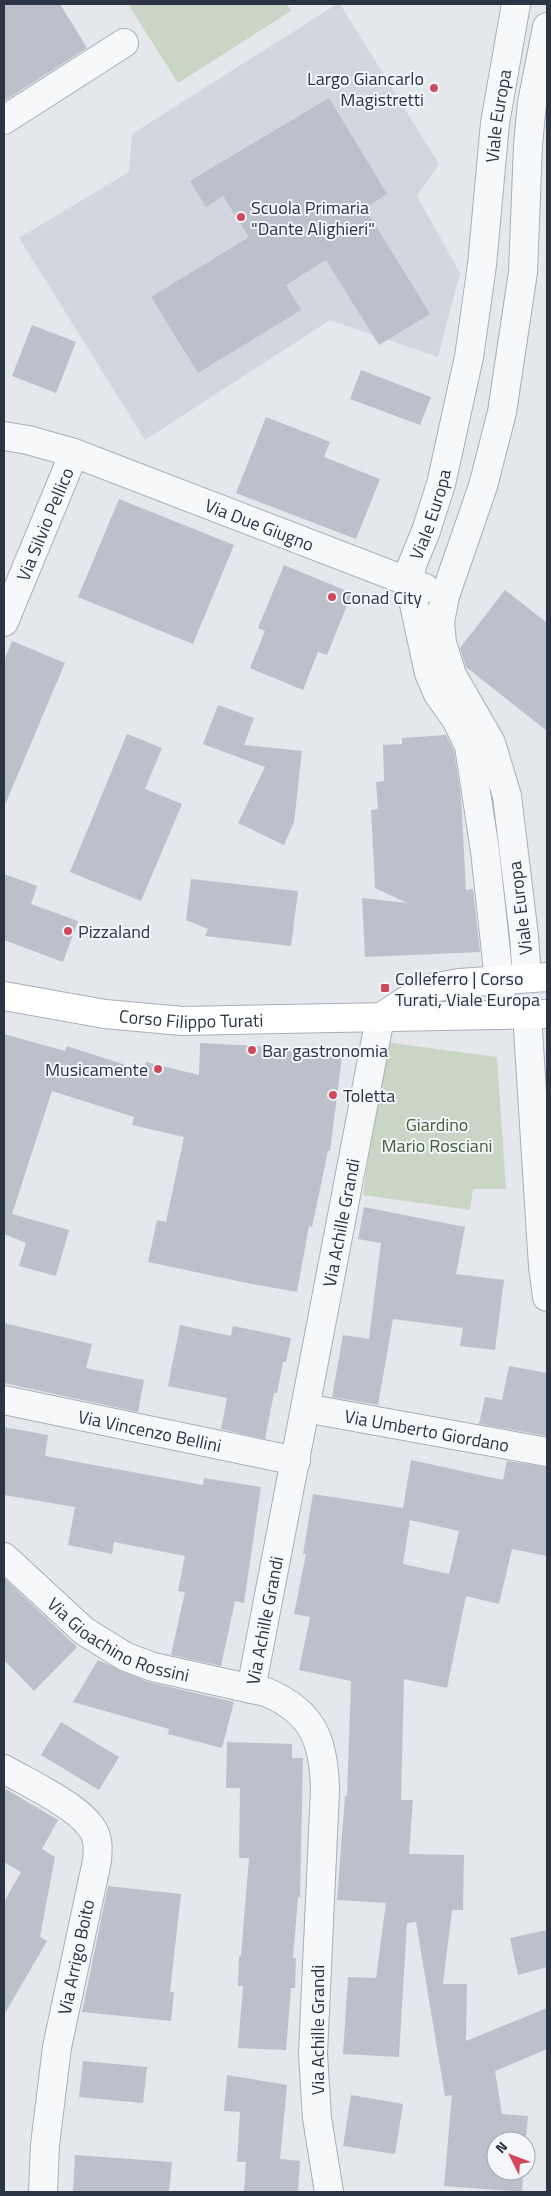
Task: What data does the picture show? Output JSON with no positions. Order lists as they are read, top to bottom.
{
  "streets": {
    "main road": ["Corso Filippo Turati"],
    "street": [
      "Viale Europa",
      "Via Silvio Pellico",
      "Via Due Giugno",
      "Via Achille Grandi",
      "Via Umberto Giordano",
      "Via Vincenzo Bellini",
      "Via Gioachino Rossini",
      "Via Arrigo Boito"
    ]
  },
  "crossings": [
    ["Viale Europa", "Via Due Giugno"],
    ["Viale Europa", "Corso Filippo Turati"],
    ["Via Silvio Pellico", "Via Due Giugno"],
    ["Corso Filippo Turati", "Via Achille Grandi"],
    ["Via Achille Grandi", "Via Umberto Giordano"],
    ["Via Achille Grandi", "Via Vincenzo Bellini"],
    ["Via Achille Grandi", "Via Gioachino Rossini"]
  ],
  "parks": ["Giardino Mario Rosciani"],
  "places": {
    "other": [
      "Largo Giancarlo Magistretti",
      "Scuola Primaria \"Dante Alighieri\"",
      "Conad City",
      "Pizzaland",
      "Bar gastronomia",
      "Musicamente",
      "Toletta"
    ],
    "transit": ["Colleferro | Corso Turati, Viale Europa"]
  },
  "north": "top left"
}
